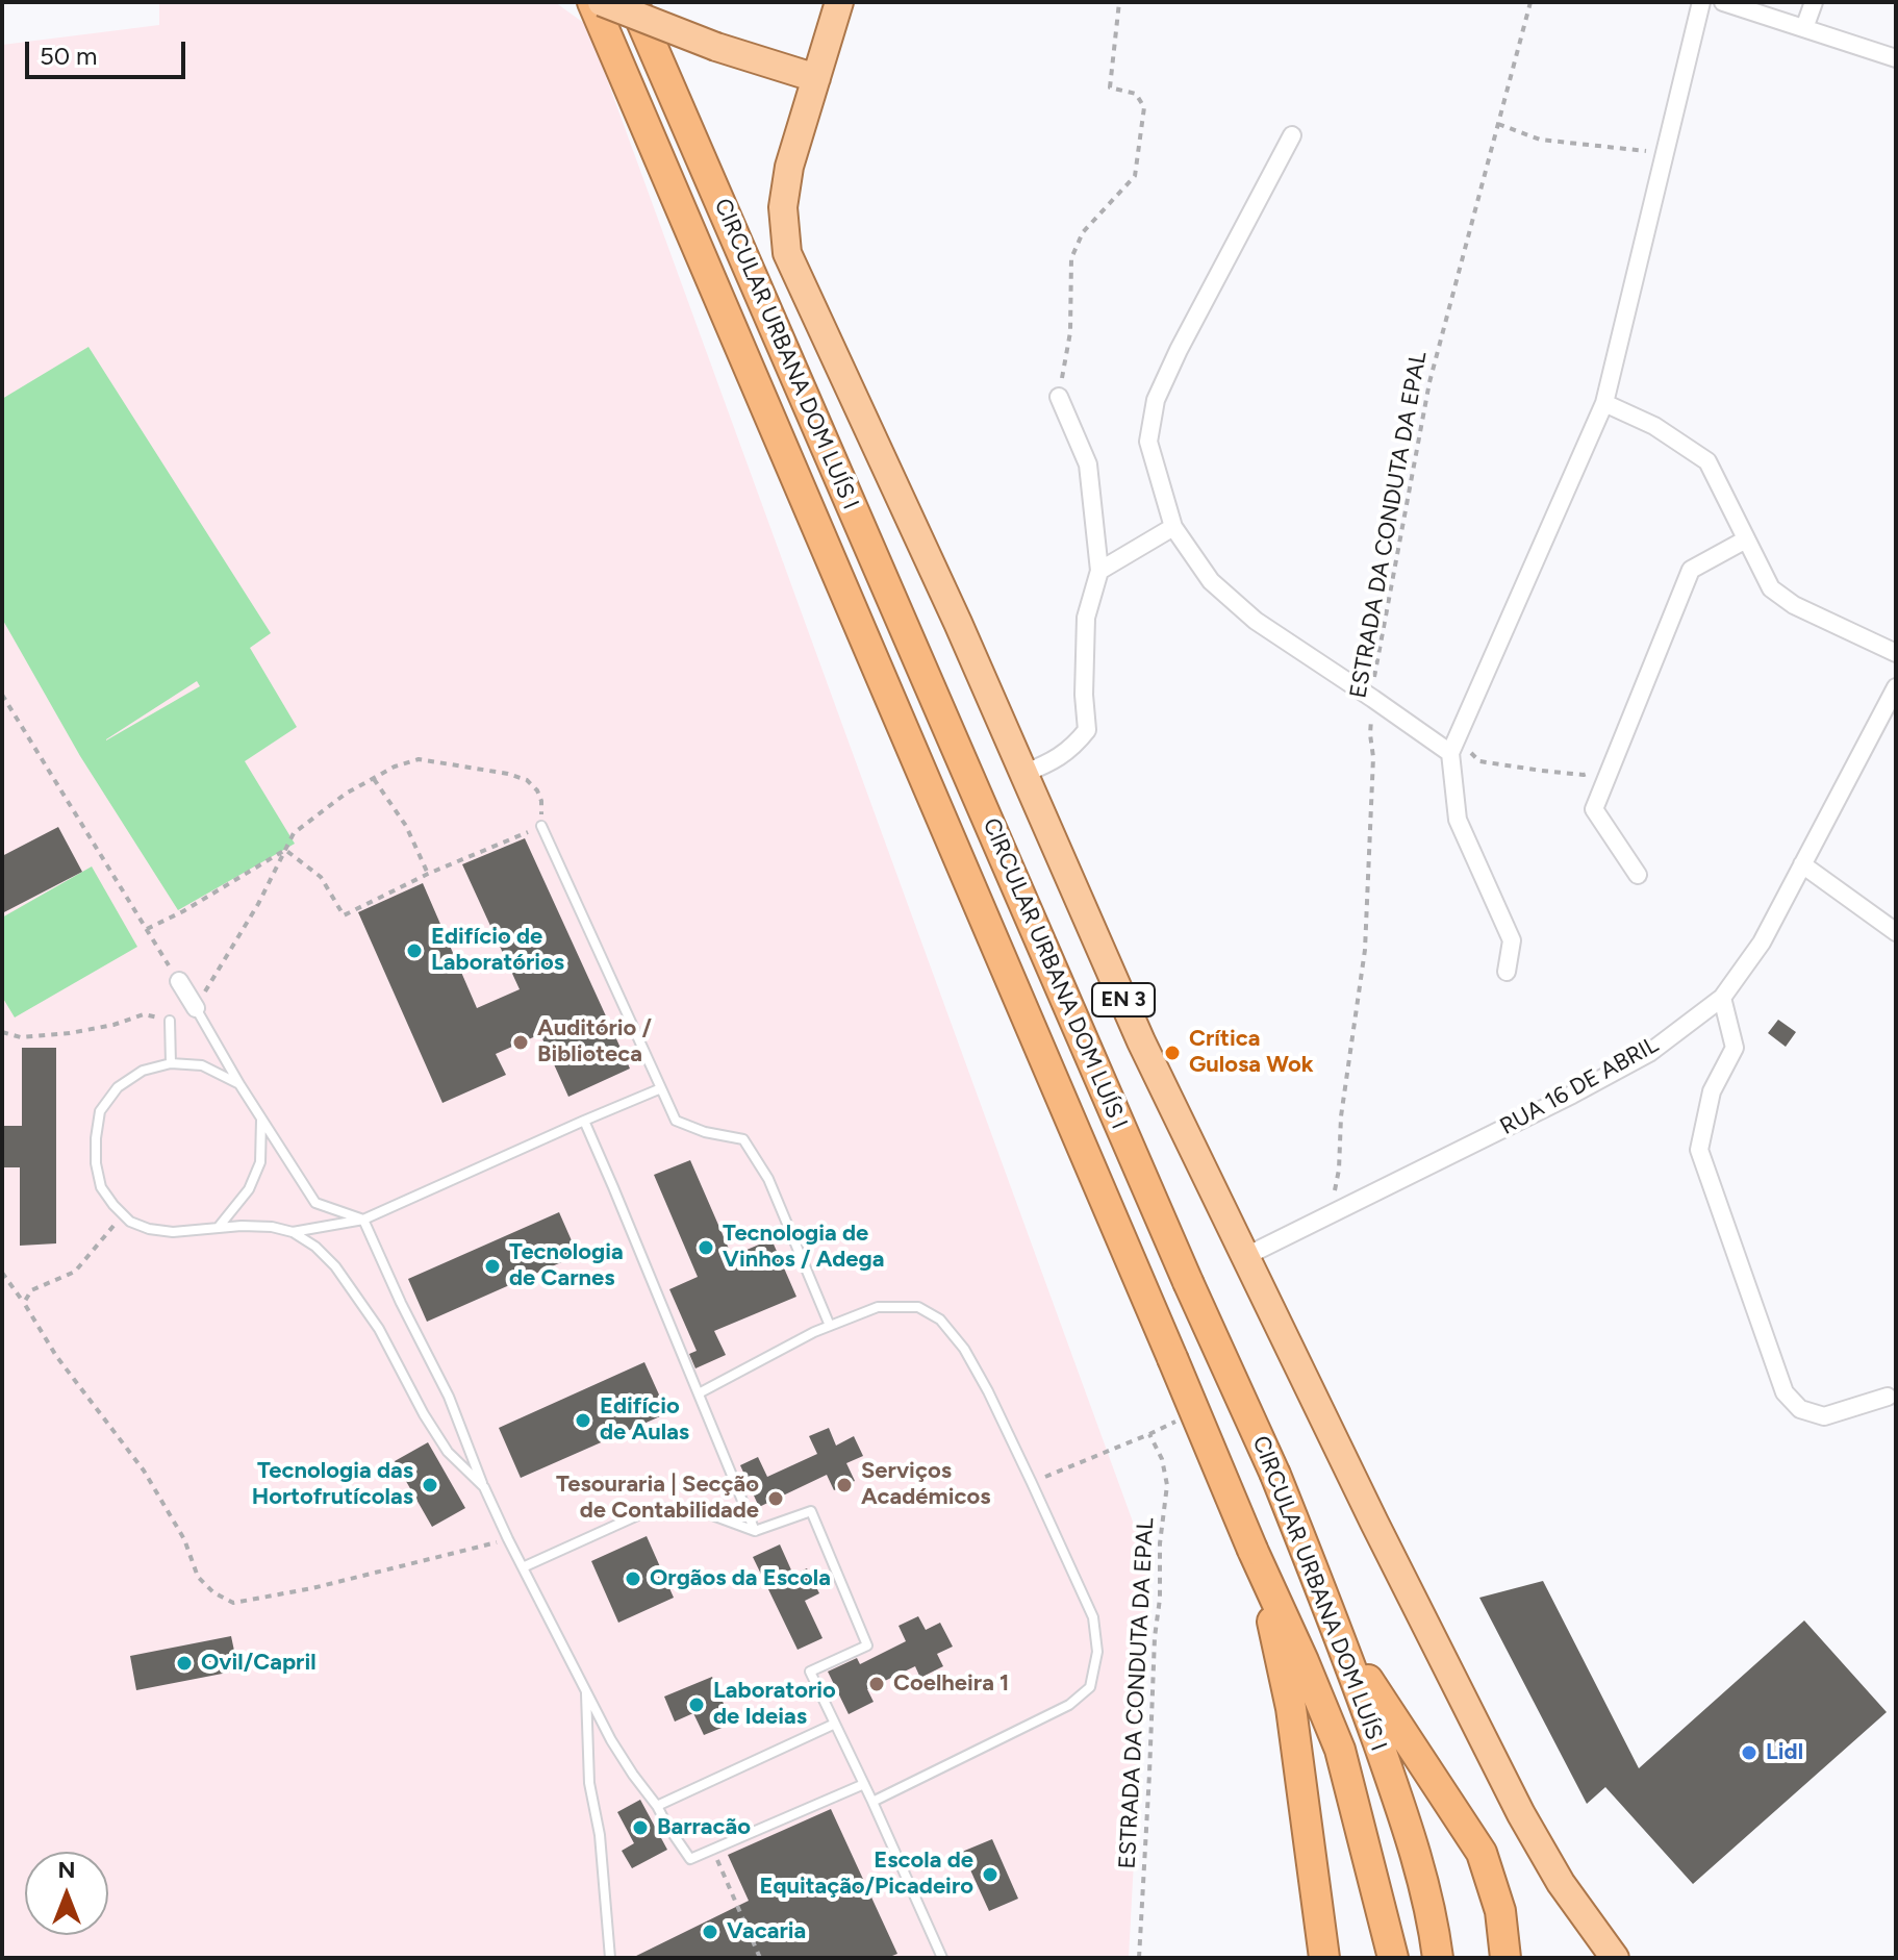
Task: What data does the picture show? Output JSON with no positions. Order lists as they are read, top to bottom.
{
  "streets": {
    "highway": ["CIRCULAR URBANA DOM LUÍS I"],
    "main road": ["EN 3"],
    "street": ["RUA 16 DE ABRIL"],
    "path": ["ESTRADA DA CONDUTA DA EPAL"]
  },
  "crossings": [
    ["ESTRADA DA CONDUTA DA EPAL", "RUA 16 DE ABRIL"],
    ["EN 3", "RUA 16 DE ABRIL"]
  ],
  "places": [
    "Edifício de Laboratórios",
    "Auditório / Biblioteca",
    "Crítica Gulosa Wok",
    "Tecnologia de Vinhos / Adega",
    "Tecnologia de Carnes",
    "Edifício de Aulas",
    "Tecnologia das Hortofrutícolas",
    "Serviços Académicos",
    "Tesouraria | Secção de Contabilidade",
    "Orgãos da Escola",
    "Ovil/Capril",
    "Coelheira 1",
    "Laboratorio de Ideias",
    "Lidl",
    "Barracão",
    "Escola de Equitação/Picadeiro",
    "Vacaria"
  ],
  "scale_bar": "50 m",
  "north": "top"
}
